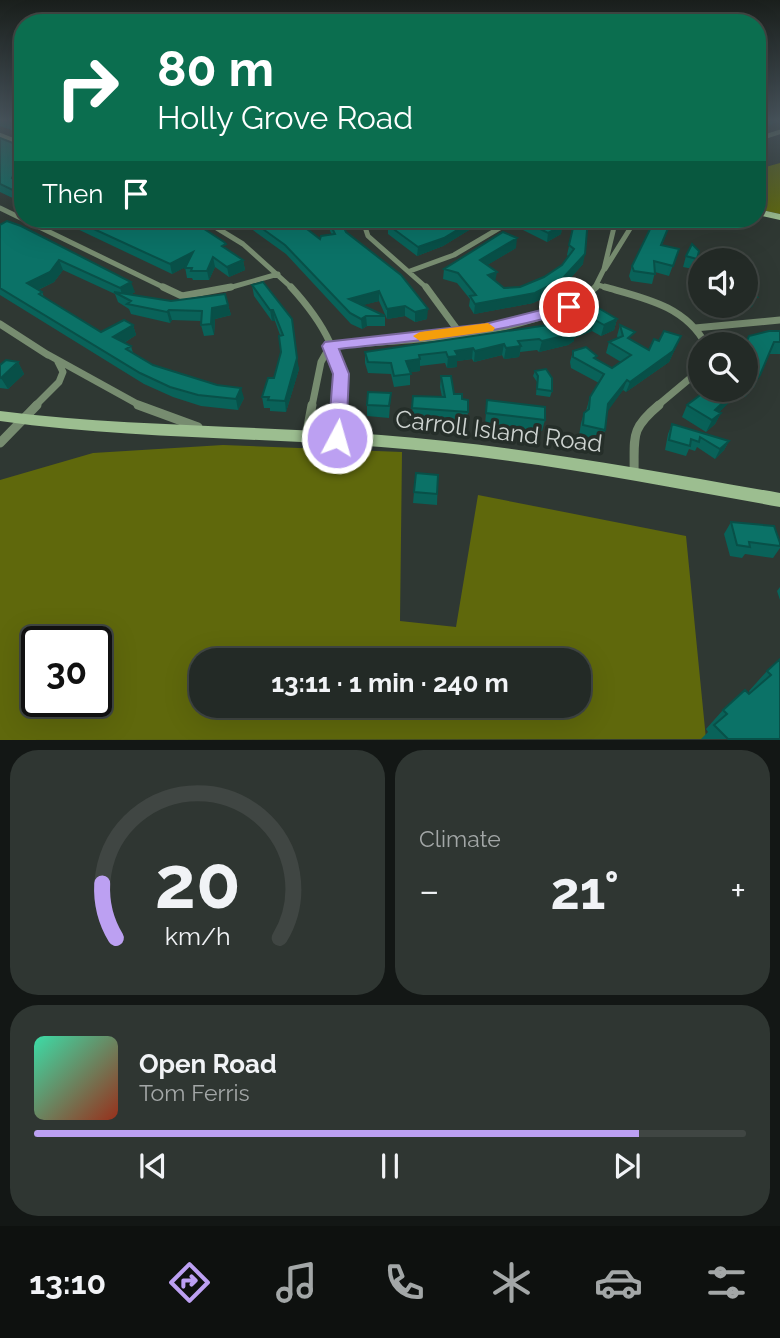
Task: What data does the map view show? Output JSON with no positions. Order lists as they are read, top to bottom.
{
  "streets": {
    "street": ["Carroll Island Road"]
  },
  "page": {
    "turn": ["80 m", "Holly Grove Road"],
    "then": "Then",
    "limit": "30",
    "trip": "13:11 · 1 min · 240 m",
    "tile": "Climate",
    "heat": ["−", "21°", "+"],
    "song": ["Open Road", "Tom Ferris"],
    "tabs": "13:10",
    "gauge": ["20", "km/h"]
  }
}
